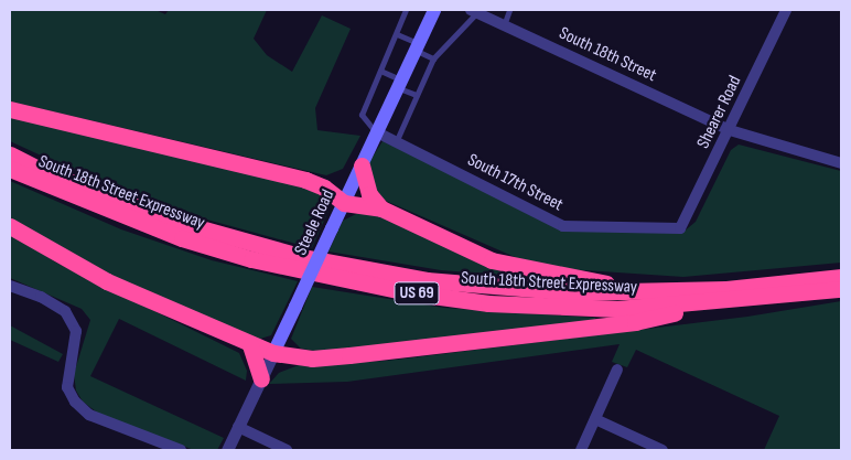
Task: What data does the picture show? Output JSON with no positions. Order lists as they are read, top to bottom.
{
  "streets": {
    "highway": ["South 18th Street Expressway", "US 69"],
    "main road": ["Steele Road"],
    "street": ["South 18th Street", "Shearer Road", "South 17th Street"]
  },
  "crossings": [
    ["South 18th Street", "Shearer Road"],
    ["Shearer Road", "South 17th Street"],
    ["South 17th Street", "Steele Road"]
  ]
}
